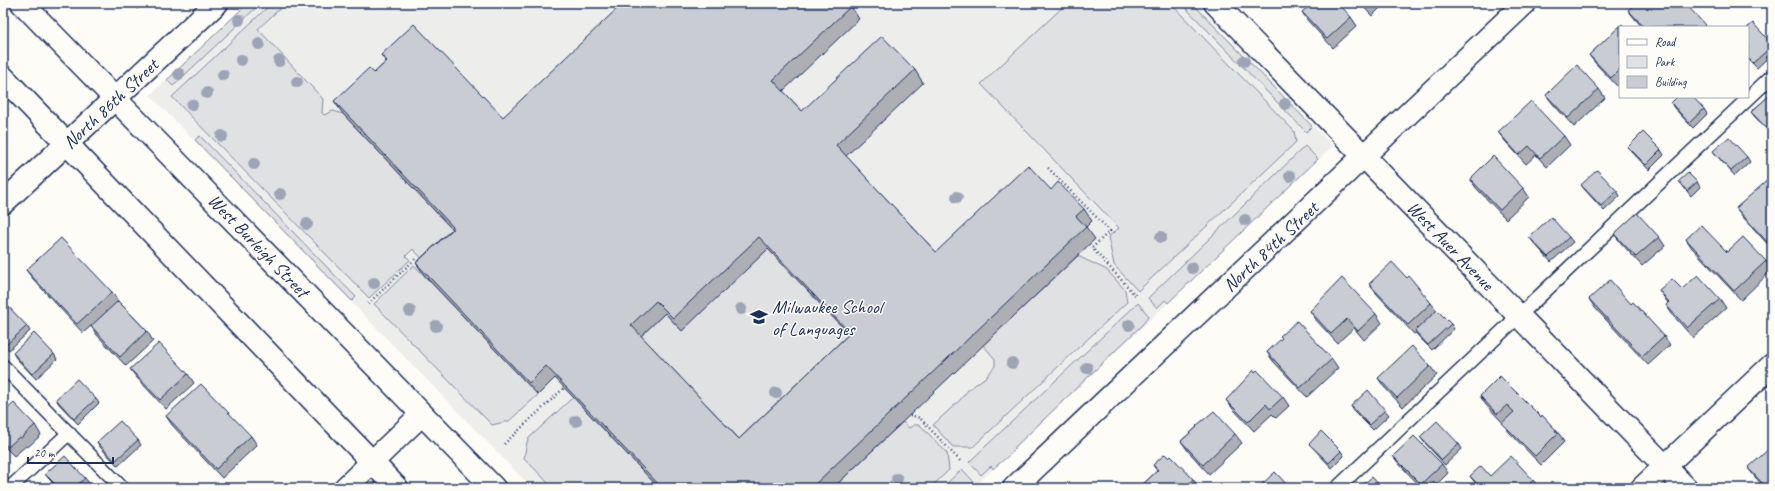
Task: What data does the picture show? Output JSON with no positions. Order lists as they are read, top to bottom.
{
  "streets": {
    "street": [
      "North 86th Street",
      "West Burleigh Street",
      "West Auer Avenue",
      "North 84th Street"
    ]
  },
  "crossings": [
    ["North 86th Street", "West Burleigh Street"],
    ["West Auer Avenue", "North 84th Street"]
  ],
  "places": {
    "school or university": ["Milwaukee School of Languages"]
  },
  "legend": ["Road", "Park", "Building"],
  "scale_bar": "20 m"
}
